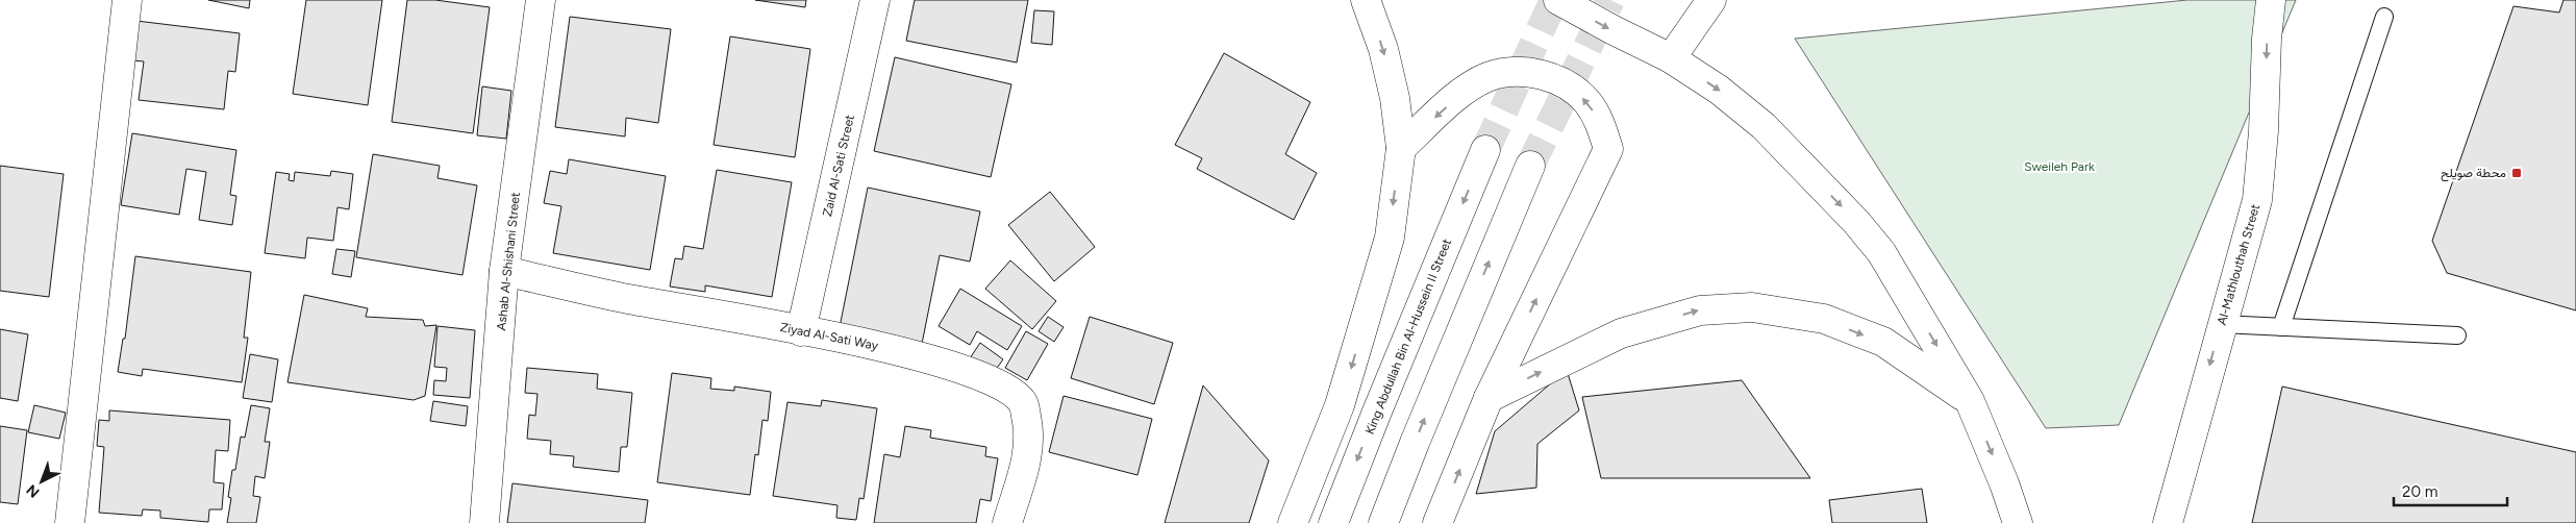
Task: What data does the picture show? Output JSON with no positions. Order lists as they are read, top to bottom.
{
  "streets": {
    "main road": [
      "Zaid Al-Sati Street",
      "Ashab Al-Shishani Street",
      "Al-Mathlouthah Street",
      "Ziyad Al-Sati Way",
      "King Abdullah Bin Al-Hussein II Street"
    ]
  },
  "crossings": [
    ["Zaid Al-Sati Street", "Ziyad Al-Sati Way"],
    ["Ashab Al-Shishani Street", "Ziyad Al-Sati Way"]
  ],
  "one_way": ["Al-Mathlouthah Street"],
  "parks": ["Sweileh Park"],
  "places": {
    "transit": ["محطة صويلح"]
  },
  "scale_bar": "20 m",
  "north": "bottom left"
}
